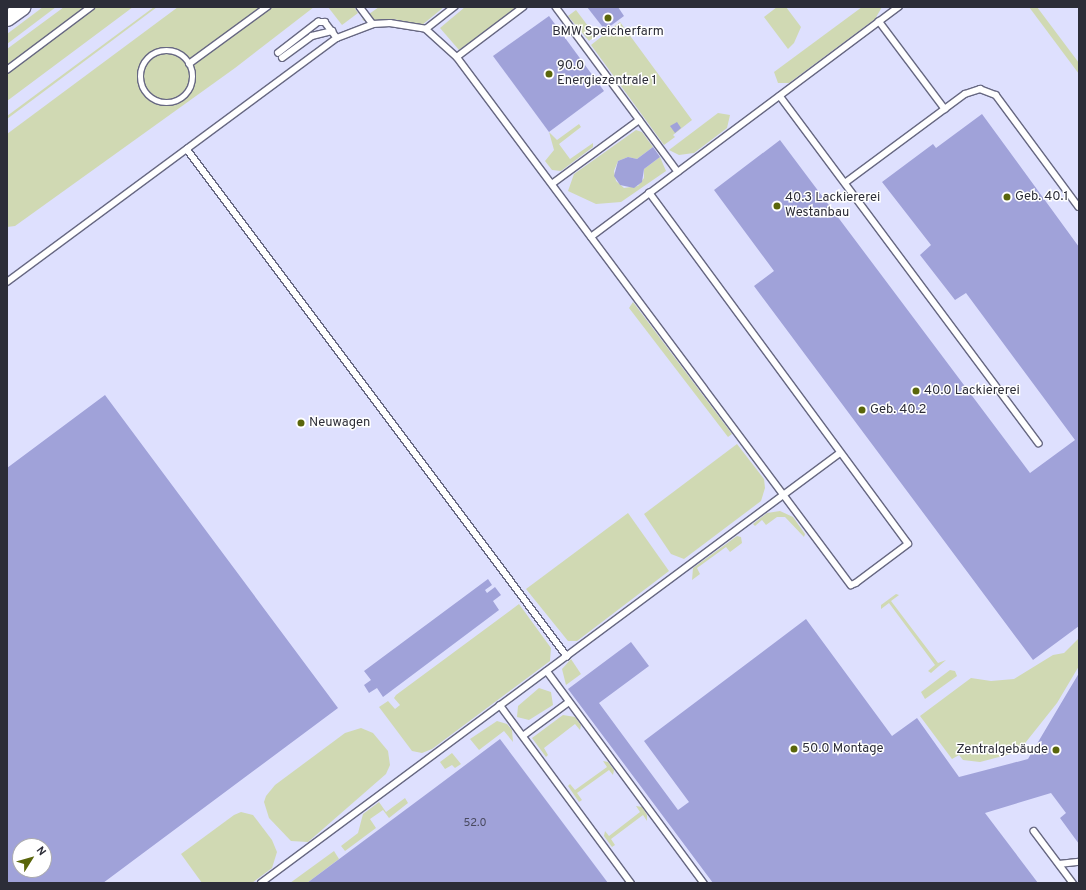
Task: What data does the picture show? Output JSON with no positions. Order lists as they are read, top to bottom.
{
  "places": [
    "BMW Speicherfarm",
    "90.0 Energiezentrale 1",
    "Geb. 40.1",
    "40.3 Lackiererei Westanbau",
    "40.0 Lackiererei",
    "Geb. 40.2",
    "Neuwagen",
    "50.0 Montage",
    "Zentralgebäude"
  ],
  "house_numbers": ["52.0"],
  "north": "top right"
}
